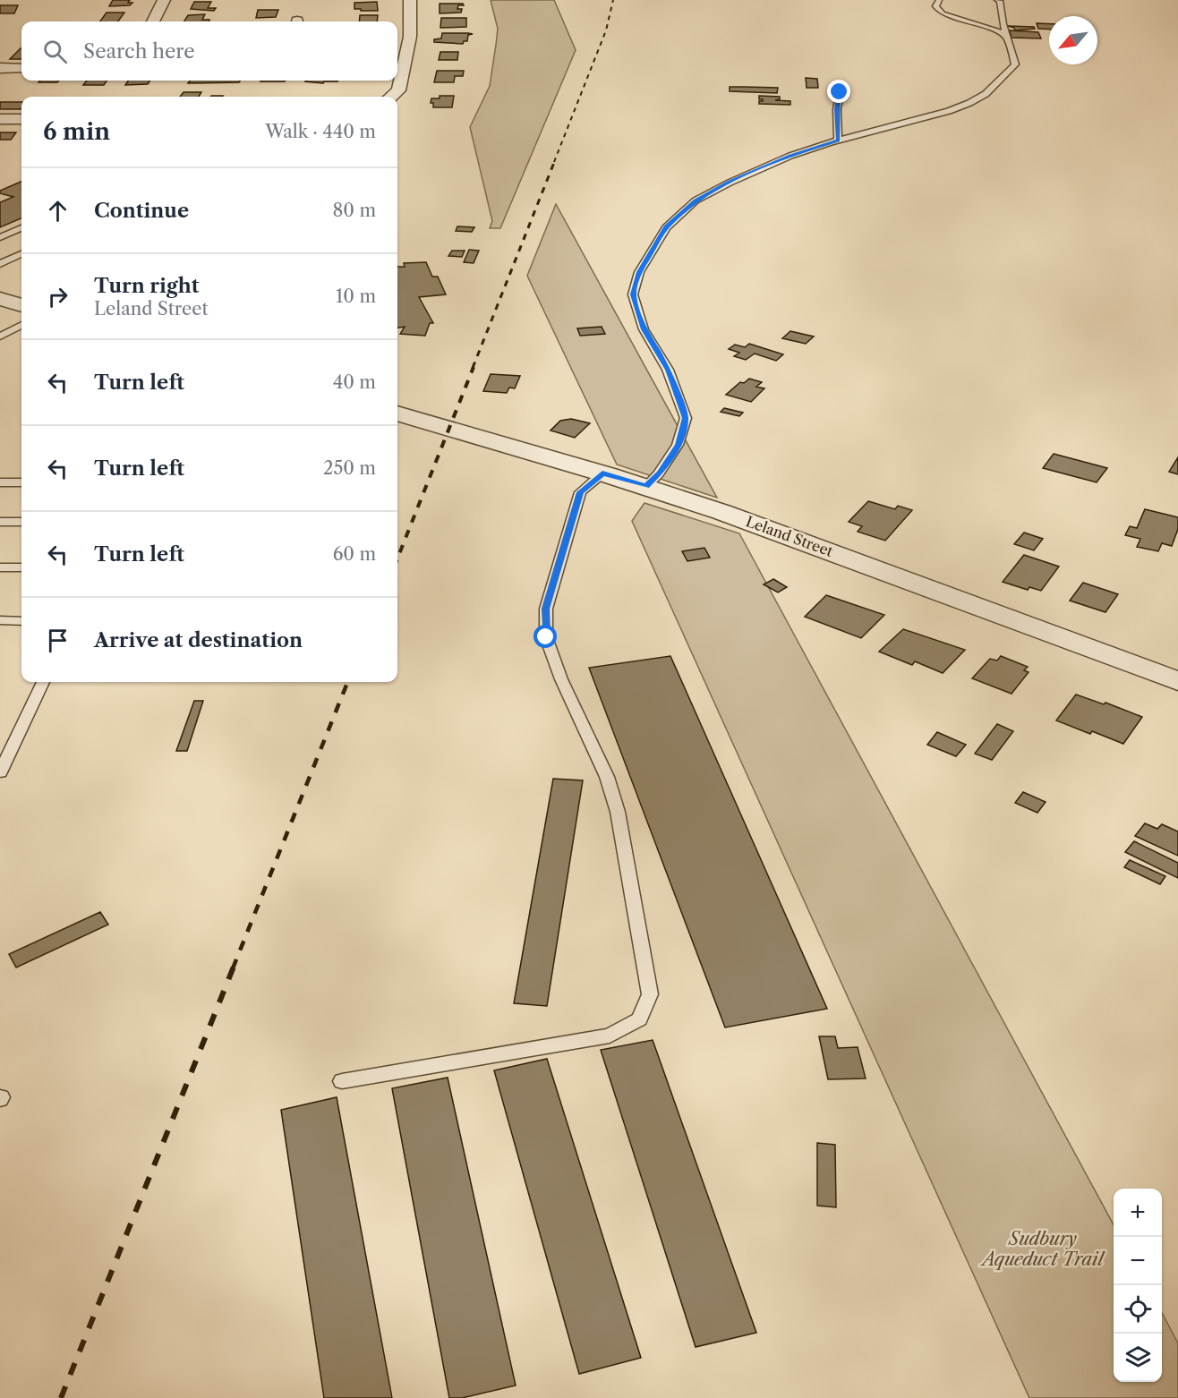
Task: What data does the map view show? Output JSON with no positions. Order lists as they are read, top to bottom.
{
  "streets": {
    "street": ["Leland Street"]
  },
  "parks": ["Sudbury Aqueduct Trail"],
  "north": "bottom left",
  "page": {
    "search": "Search here",
    "heading": ["6 min", "Walk · 440 m"],
    "list": [
      ["Continue", "80 m"],
      ["Turn right", "Leland Street", "10 m"],
      ["Turn left", "40 m"],
      ["Turn left", "250 m"],
      ["Turn left", "60 m"],
      "Arrive at destination"
    ],
    "map_buttons": ["+", "−"]
  }
}
